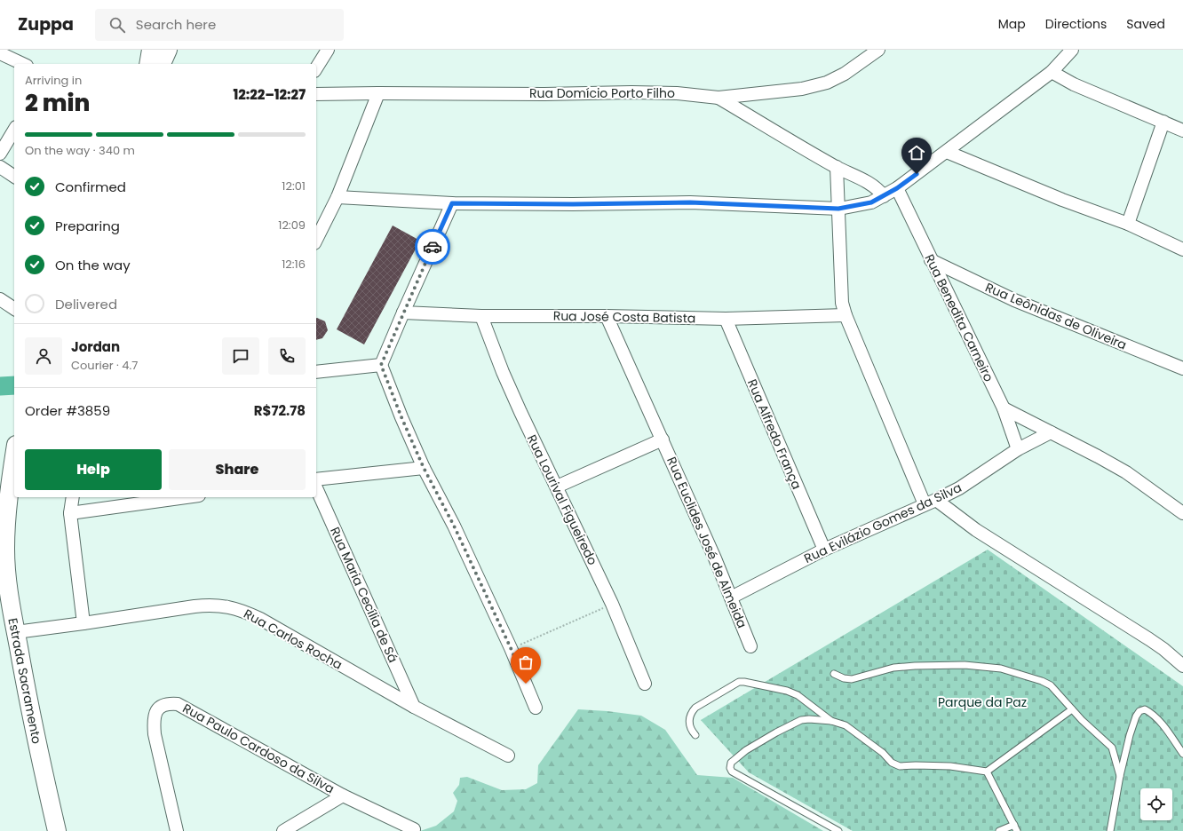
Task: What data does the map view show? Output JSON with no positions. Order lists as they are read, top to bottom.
{
  "streets": {
    "main road": ["Estrada Sacramento"],
    "street": [
      "Rua Domício Porto Filho",
      "Rua Leônidas de Oliveira",
      "Rua José Costa Batista",
      "Rua Benedita Carneiro",
      "Rua Alfredo França",
      "Rua Lourival Figueiredo",
      "Rua Evilázio Gomes da Silva",
      "Rua Euclides José de Almeida",
      "Rua Maria Cecília de Sá",
      "Rua Carlos Rocha",
      "Rua Paulo Cardoso da Silva"
    ]
  },
  "crossings": [
    ["Rua Leônidas de Oliveira", "Rua Benedita Carneiro"],
    ["Rua José Costa Batista", "Rua Alfredo França"],
    ["Rua José Costa Batista", "Rua Lourival Figueiredo"],
    ["Rua José Costa Batista", "Rua Euclides José de Almeida"],
    ["Rua Benedita Carneiro", "Rua Evilázio Gomes da Silva"],
    ["Rua Alfredo França", "Rua Evilázio Gomes da Silva"],
    ["Rua Evilázio Gomes da Silva", "Rua Euclides José de Almeida"],
    ["Rua Maria Cecília de Sá", "Rua Carlos Rocha"],
    ["Rua Carlos Rocha", "Estrada Sacramento"]
  ],
  "parks": ["Parque da Paz"],
  "page": {
    "header": "Zuppa",
    "search": "Search here",
    "nav": ["Map", "Directions", "Saved"],
    "heading": ["2 min", "Arriving in", "12:22–12:27"],
    "panel": [
      "Jordan",
      "Courier · 4.7",
      "Order #3859",
      "R$72.78"
    ],
    "bar": "On the way · 340 m",
    "list": [
      ["Confirmed", "12:01"],
      ["Preparing", "12:09"],
      ["On the way", "12:16"],
      "Delivered"
    ],
    "buttons": ["Help", "Share"]
  }
}
